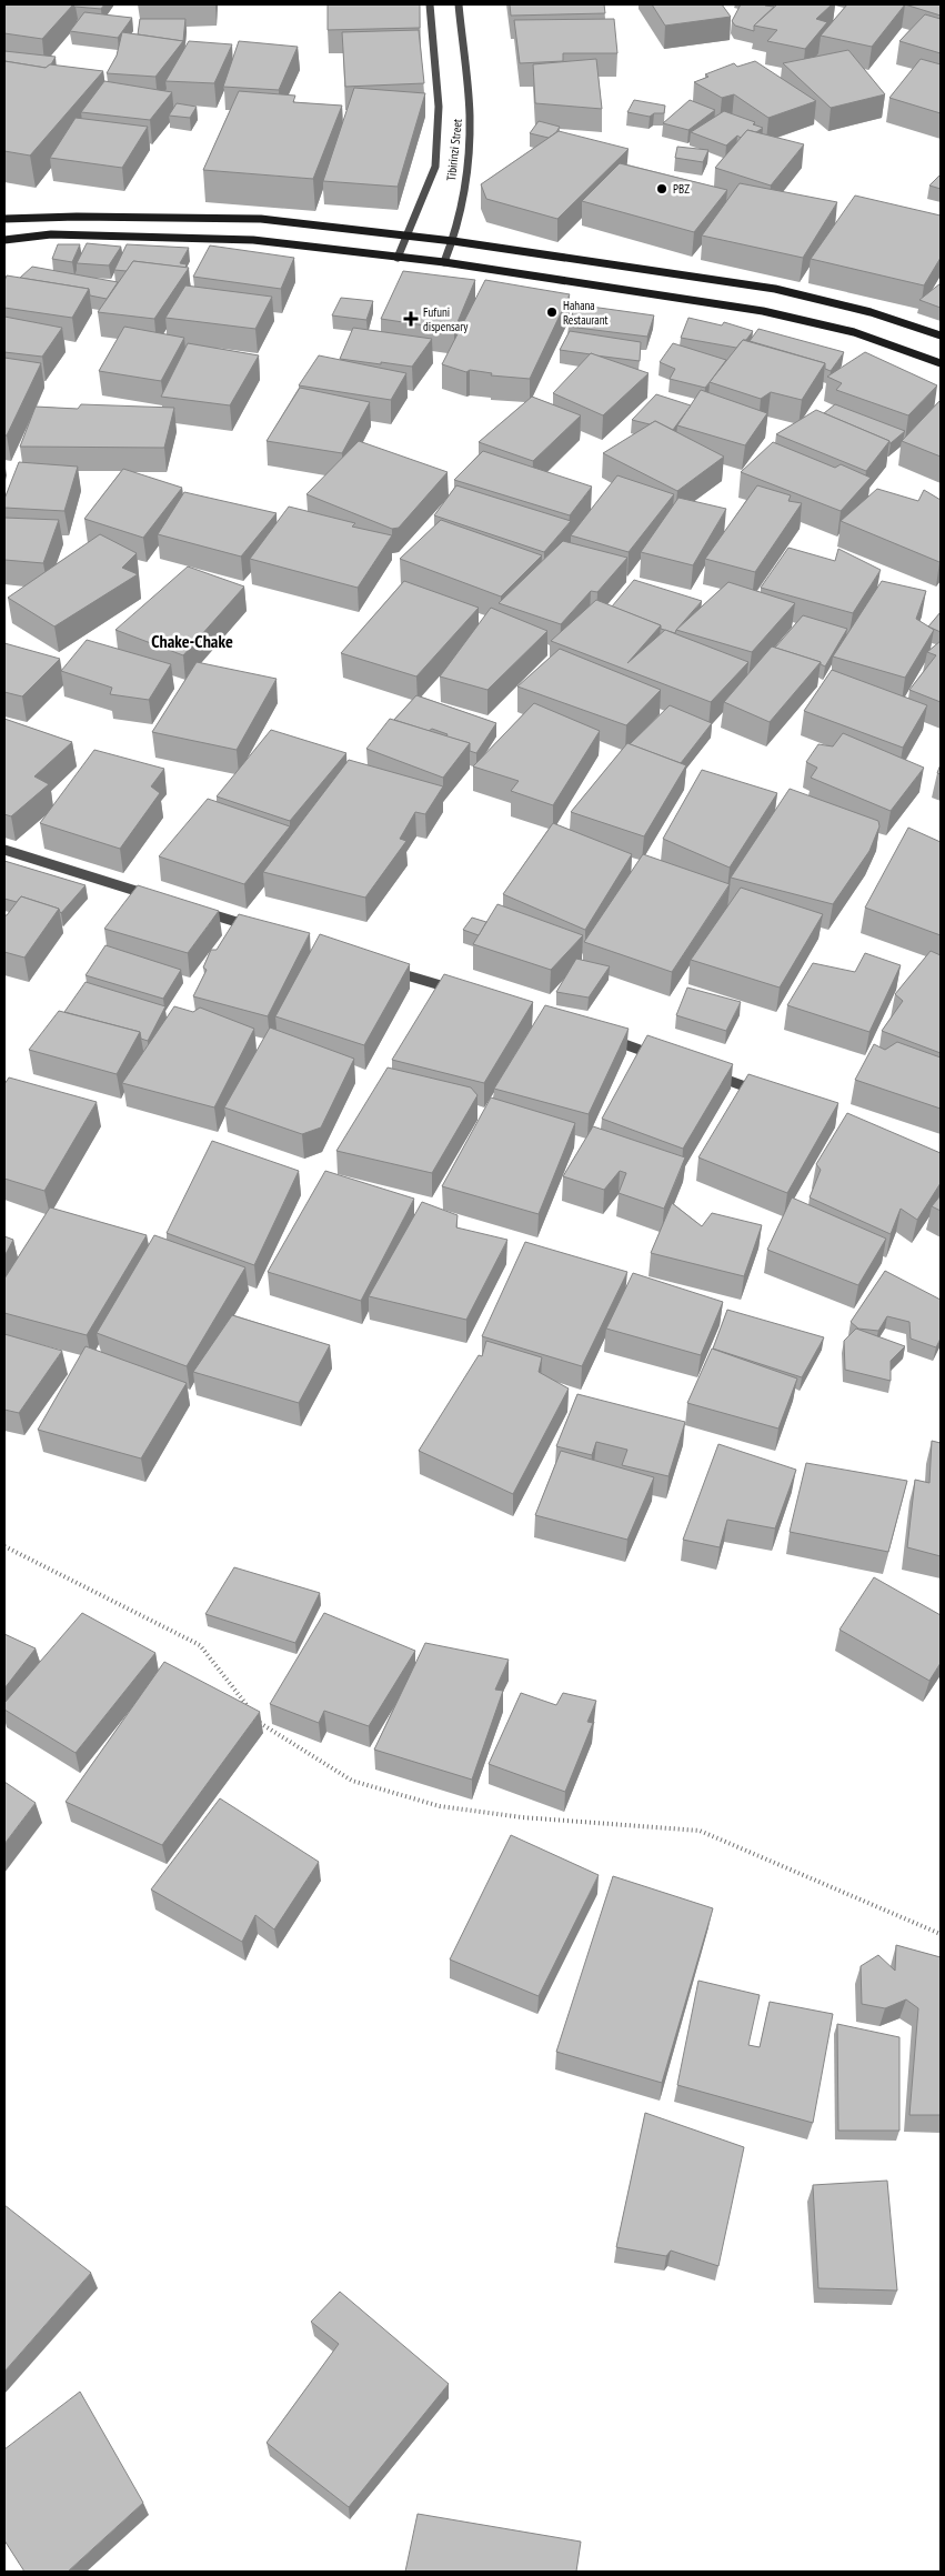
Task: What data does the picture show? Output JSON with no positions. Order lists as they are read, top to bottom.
{
  "streets": {
    "street": ["Tibirinzi Street"]
  },
  "districts": ["Chake-Chake"],
  "places": {
    "other": ["PBZ", "Hahana Restaurant"],
    "health": ["Fufuni dispensary"]
  }
}
